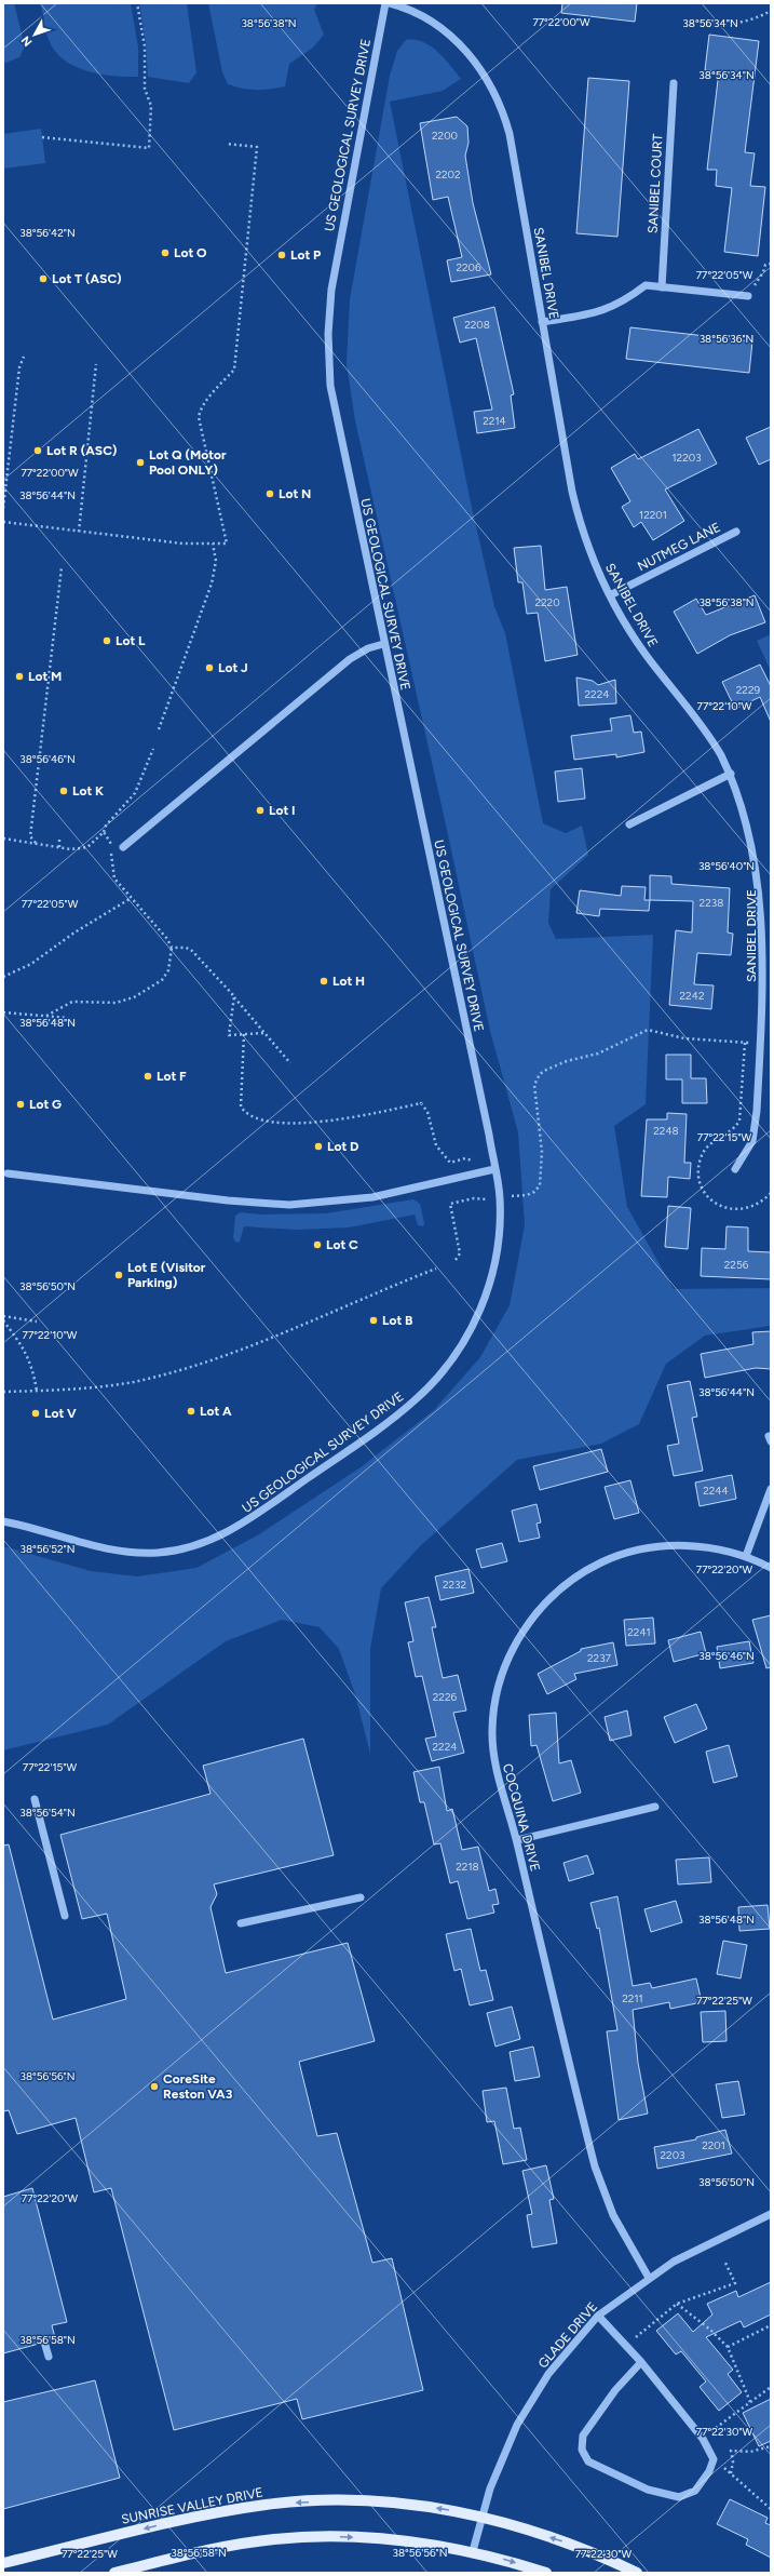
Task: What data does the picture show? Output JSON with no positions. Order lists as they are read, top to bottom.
{
  "streets": {
    "main road": ["SUNRISE VALLEY DRIVE"],
    "street": [
      "US GEOLOGICAL SURVEY DRIVE",
      "SANIBEL COURT",
      "SANIBEL DRIVE",
      "NUTMEG LANE",
      "COCQUINA DRIVE",
      "GLADE DRIVE"
    ]
  },
  "crossings": [
    ["SANIBEL DRIVE", "NUTMEG LANE"],
    ["COCQUINA DRIVE", "GLADE DRIVE"],
    ["GLADE DRIVE", "SUNRISE VALLEY DRIVE"]
  ],
  "places": [
    "Lot O",
    "Lot P",
    "Lot T (ASC)",
    "Lot R (ASC)",
    "Lot Q (Motor Pool ONLY)",
    "Lot N",
    "Lot L",
    "Lot J",
    "Lot M",
    "Lot K",
    "Lot I",
    "Lot H",
    "Lot F",
    "Lot G",
    "Lot D",
    "Lot C",
    "Lot E (Visitor Parking)",
    "Lot B",
    "Lot A",
    "Lot V",
    "CoreSite Reston VA3"
  ],
  "house_numbers": [
    "2200",
    "2202",
    "2206",
    "2208",
    "2214",
    "12203",
    "12201",
    "2220",
    "2229",
    "2224",
    "2238",
    "2242",
    "2248",
    "2256",
    "2244",
    "2232",
    "2241",
    "2237",
    "2226",
    "2224",
    "2218",
    "2211",
    "2201",
    "2203"
  ],
  "north": "bottom left",
  "coordinates": [
    "77°22'00\"W",
    "38°56'38\"N",
    "38°56'34\"N",
    "38°56'42\"N",
    "77°22'05\"W",
    "38°56'36\"N",
    "38°56'44\"N",
    "77°22'10\"W",
    "38°56'46\"N",
    "38°56'40\"N",
    "38°56'48\"N",
    "77°22'15\"W",
    "38°56'50\"N",
    "38°56'52\"N",
    "77°22'20\"W",
    "38°56'54\"N",
    "77°22'25\"W",
    "38°56'56\"N",
    "38°56'58\"N",
    "77°22'30\"W"
  ]
}
